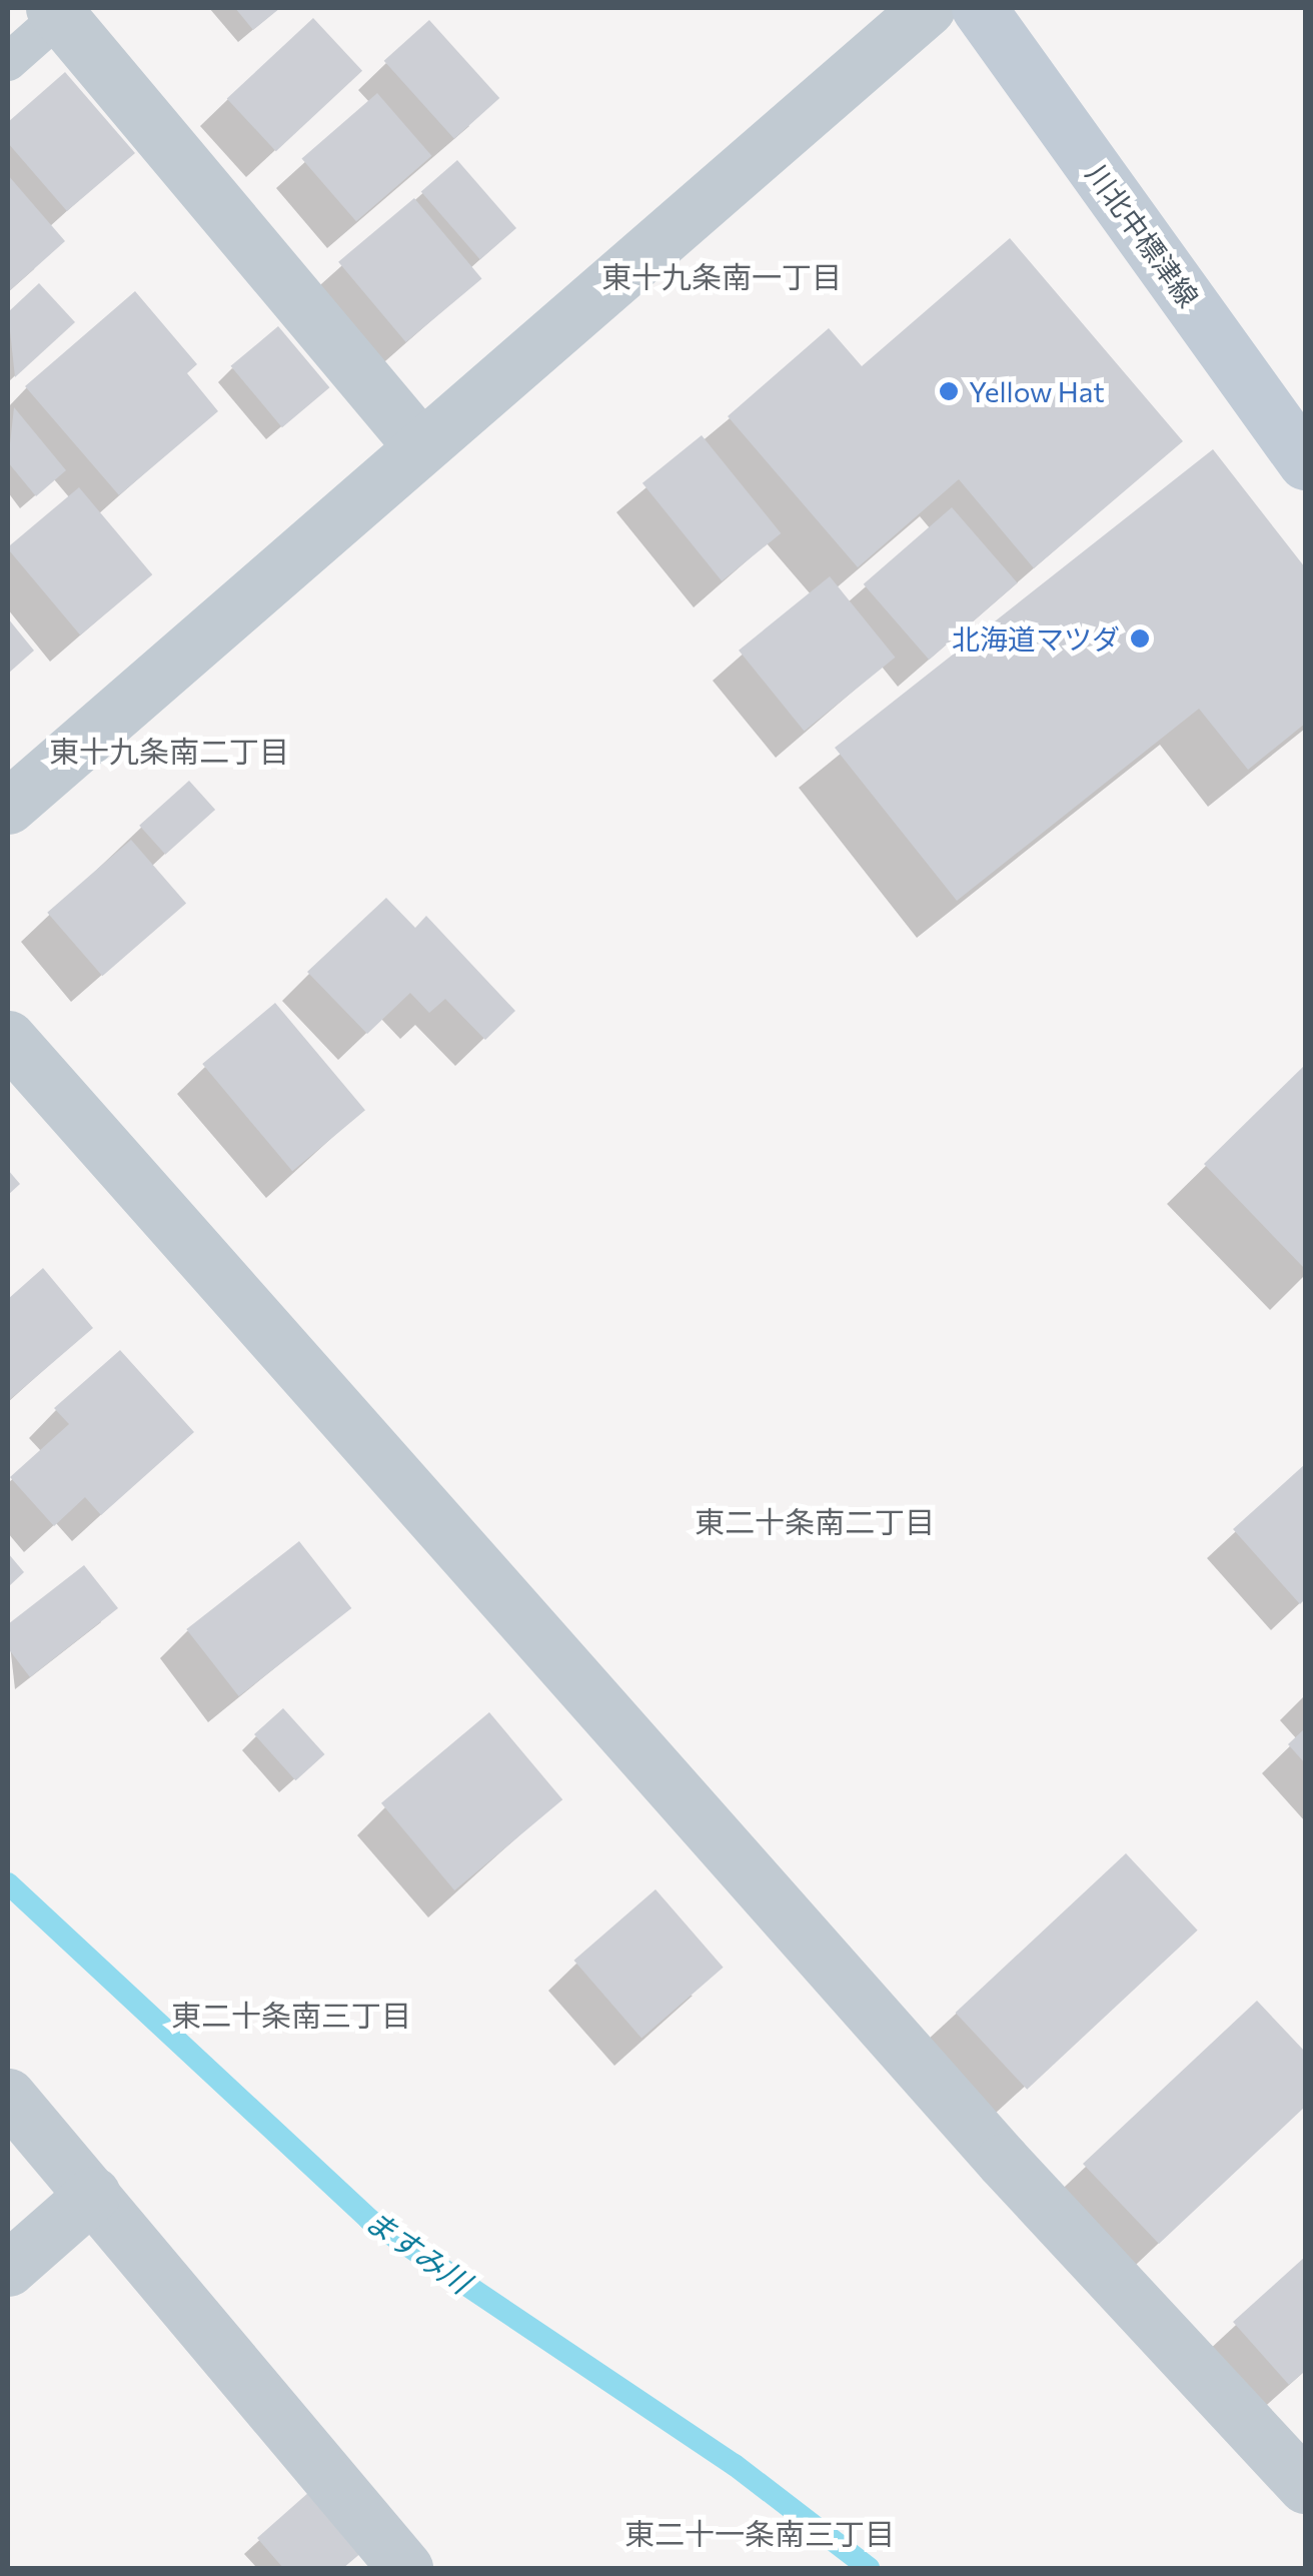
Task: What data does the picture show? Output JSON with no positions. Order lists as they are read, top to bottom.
{
  "streets": {
    "main road": ["川北中標津線"]
  },
  "districts": [
    "東十九条南一丁目",
    "東十九条南二丁目",
    "東二十条南二丁目",
    "東二十条南三丁目",
    "東二十一条南三丁目"
  ],
  "water": ["ますみ川"],
  "places": ["Yellow Hat", "北海道マツダ"]
}
